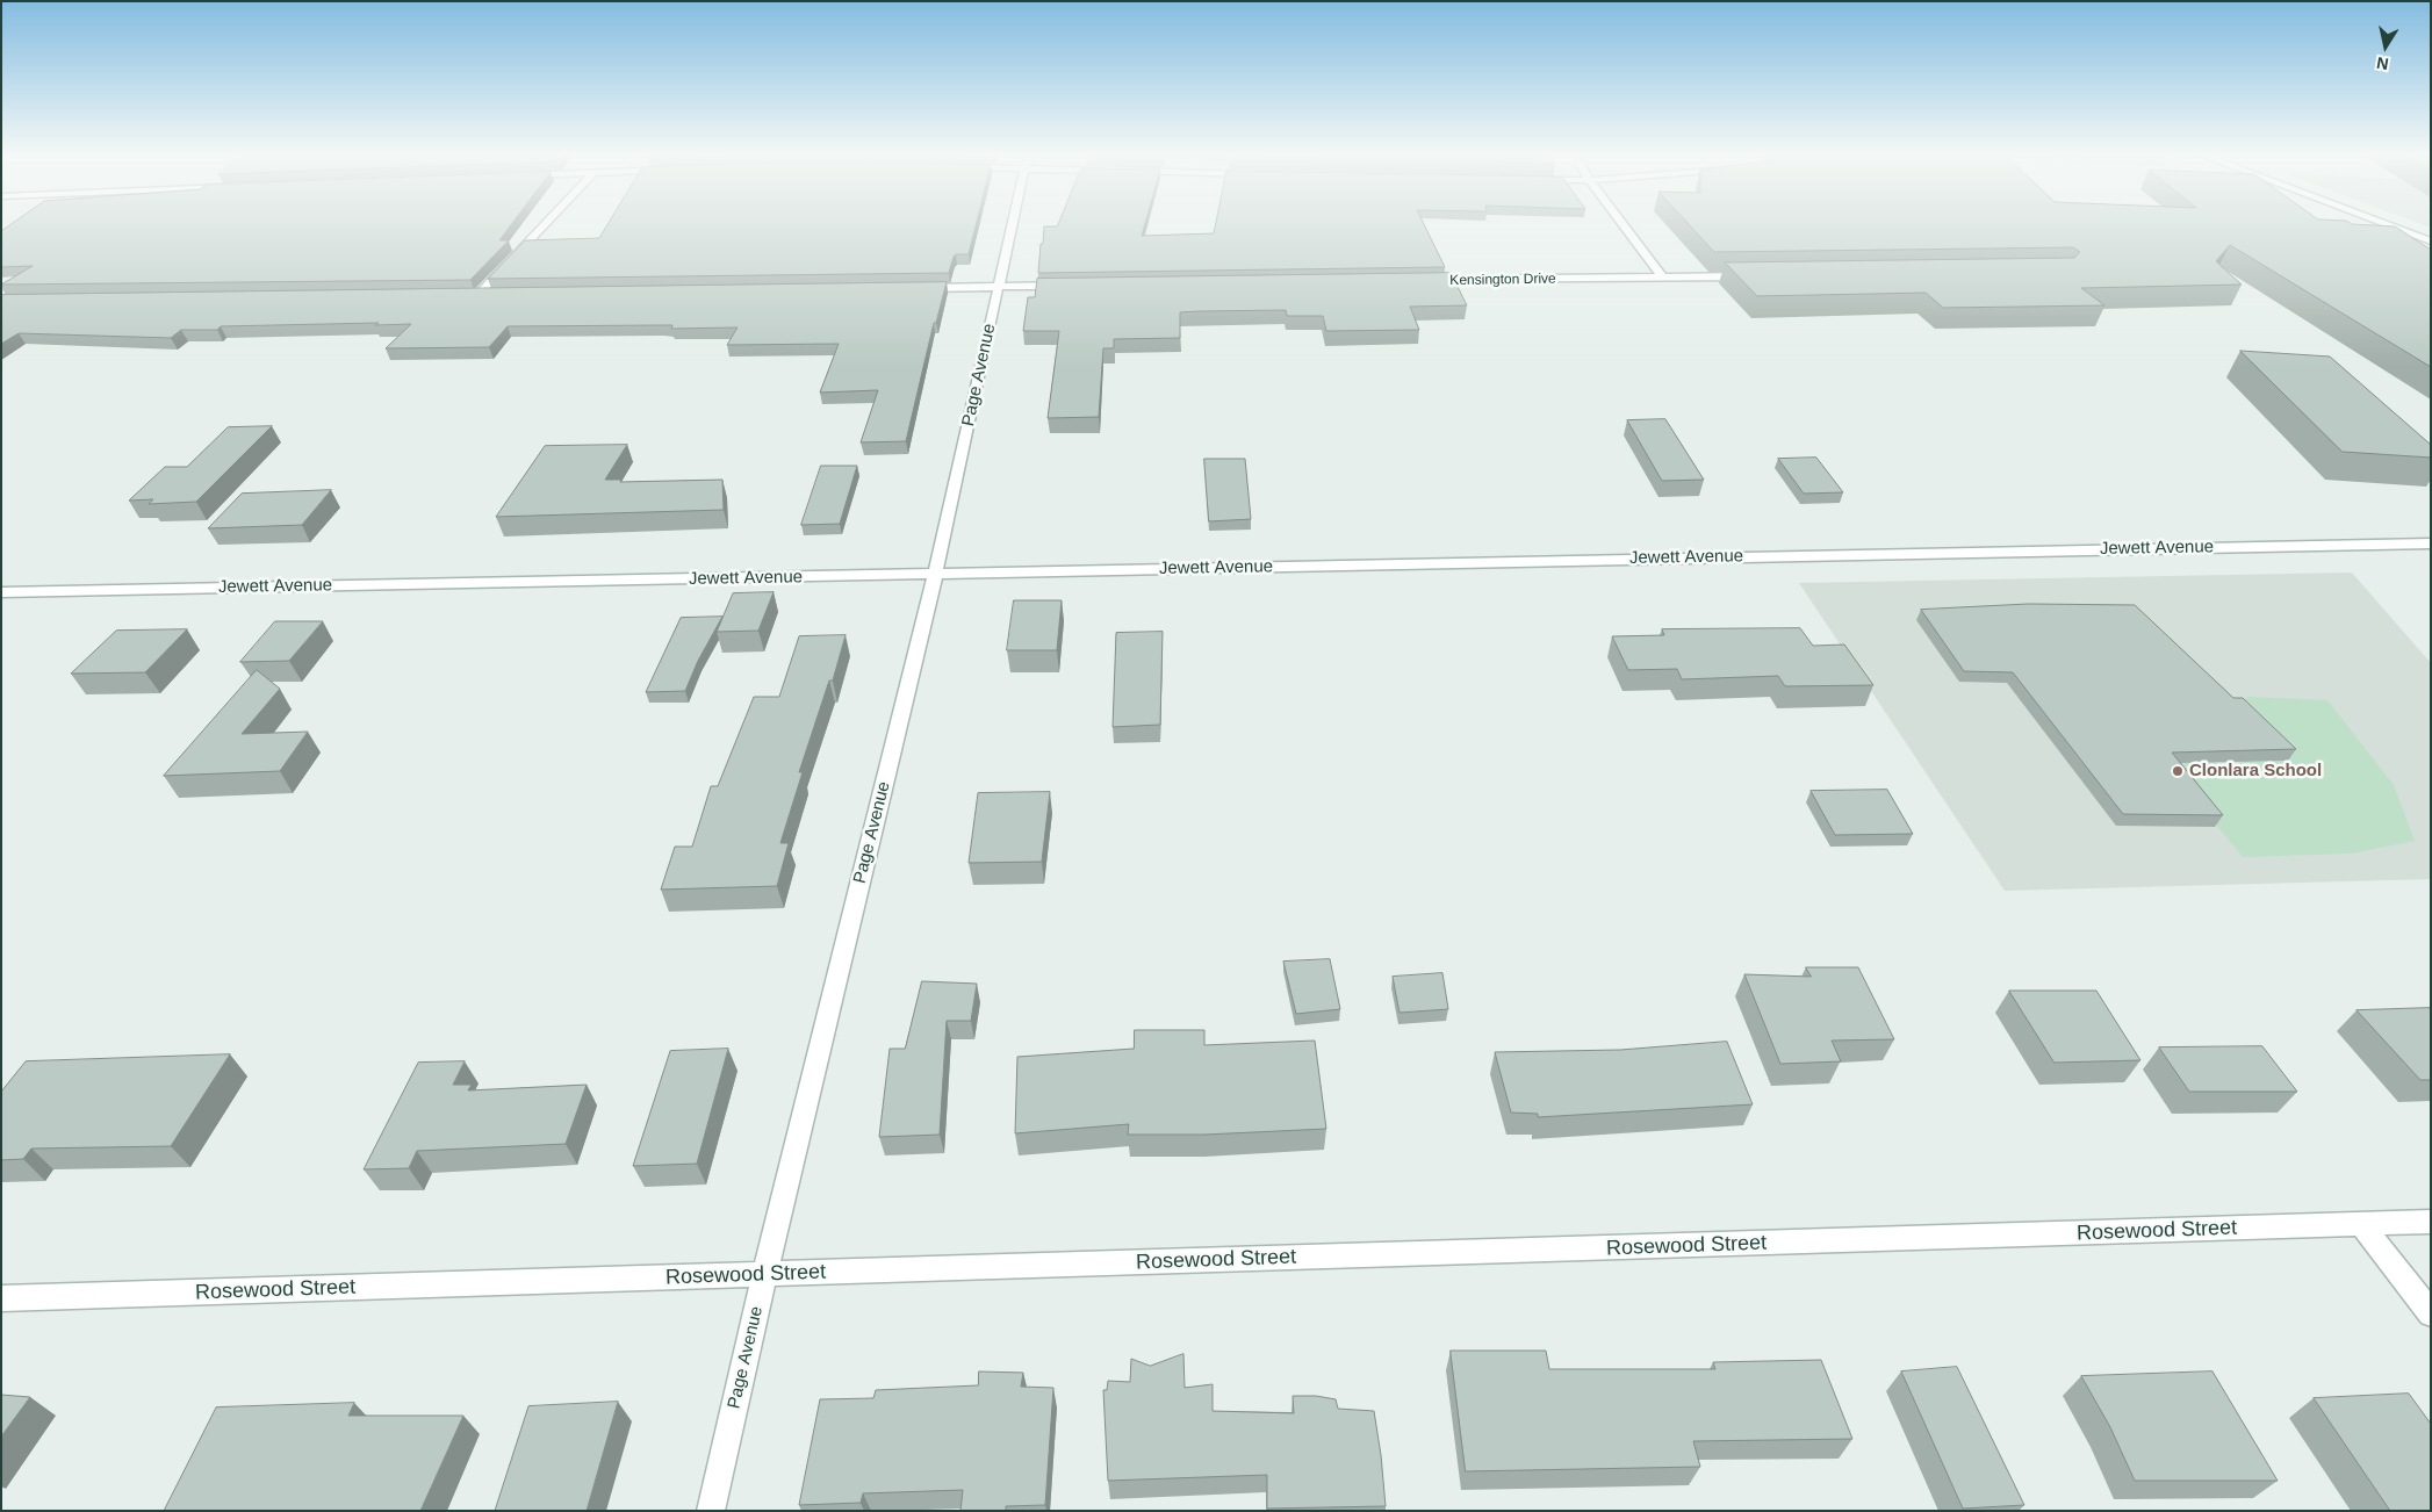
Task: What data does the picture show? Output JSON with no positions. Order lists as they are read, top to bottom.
{
  "streets": {
    "street": [
      "Kensington Drive",
      "Page Avenue",
      "Jewett Avenue",
      "Rosewood Street"
    ]
  },
  "crossings": [
    ["Page Avenue", "Jewett Avenue"],
    ["Page Avenue", "Rosewood Street"]
  ],
  "places": ["Clonlara School"],
  "north": "bottom"
}
